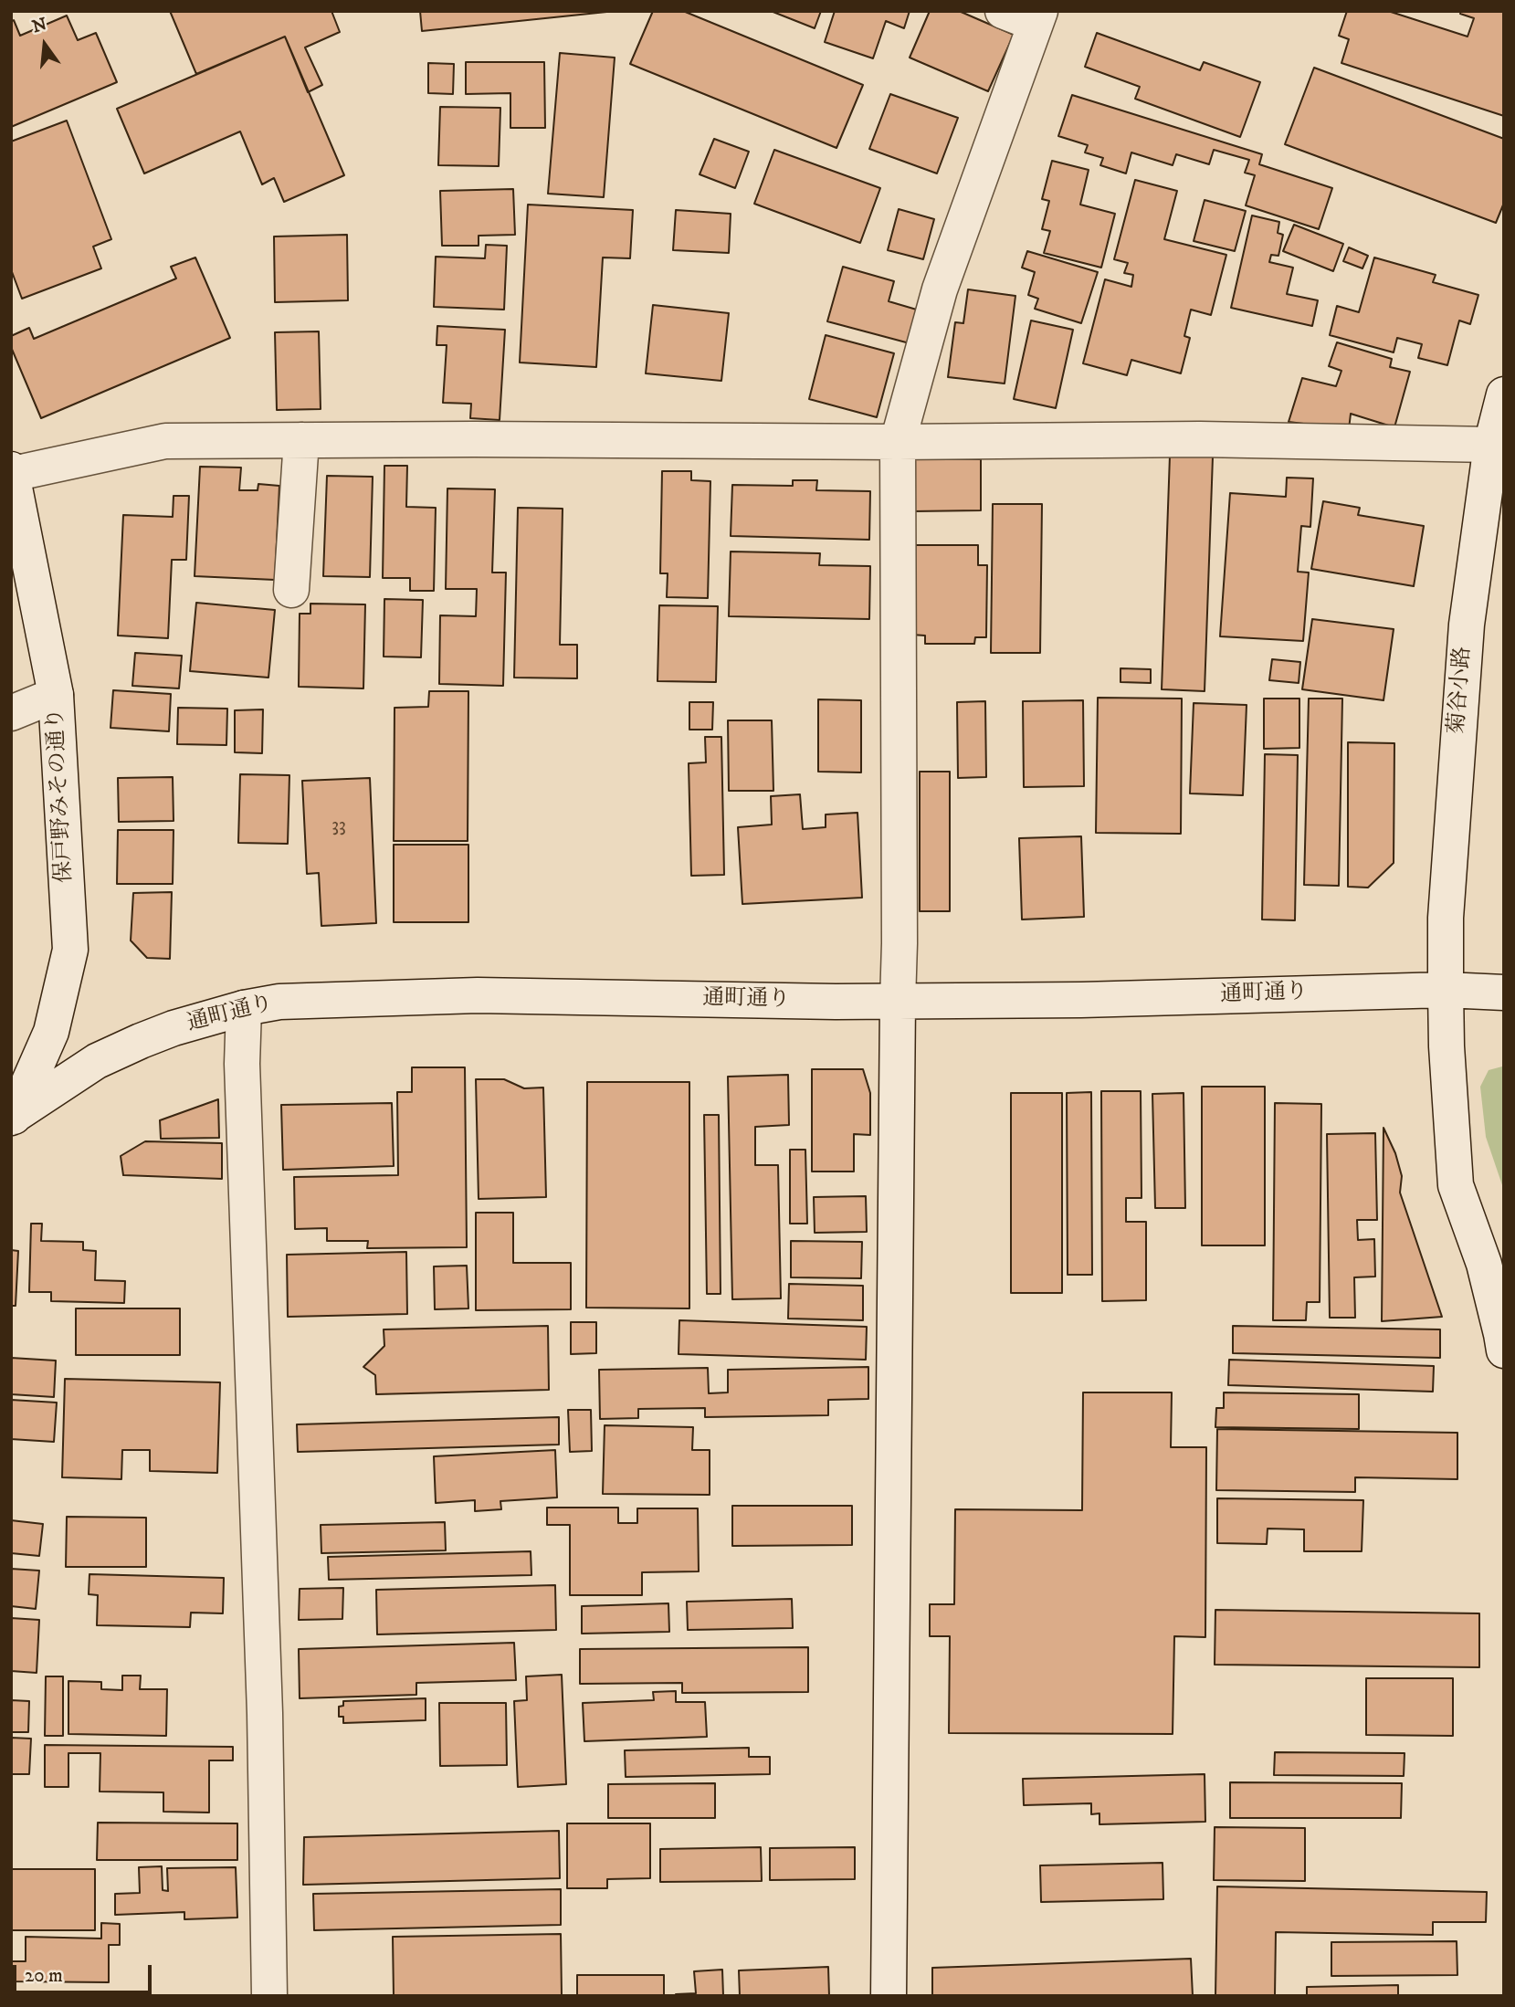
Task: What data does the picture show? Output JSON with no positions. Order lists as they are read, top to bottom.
{
  "streets": {
    "street": ["菊谷小路", "保戸野みその通り", "通町通り"]
  },
  "crossings": [
    ["菊谷小路", "通町通り"],
    ["保戸野みその通り", "通町通り"]
  ],
  "house_numbers": ["33"],
  "scale_bar": "20 m",
  "north": "top"
}
